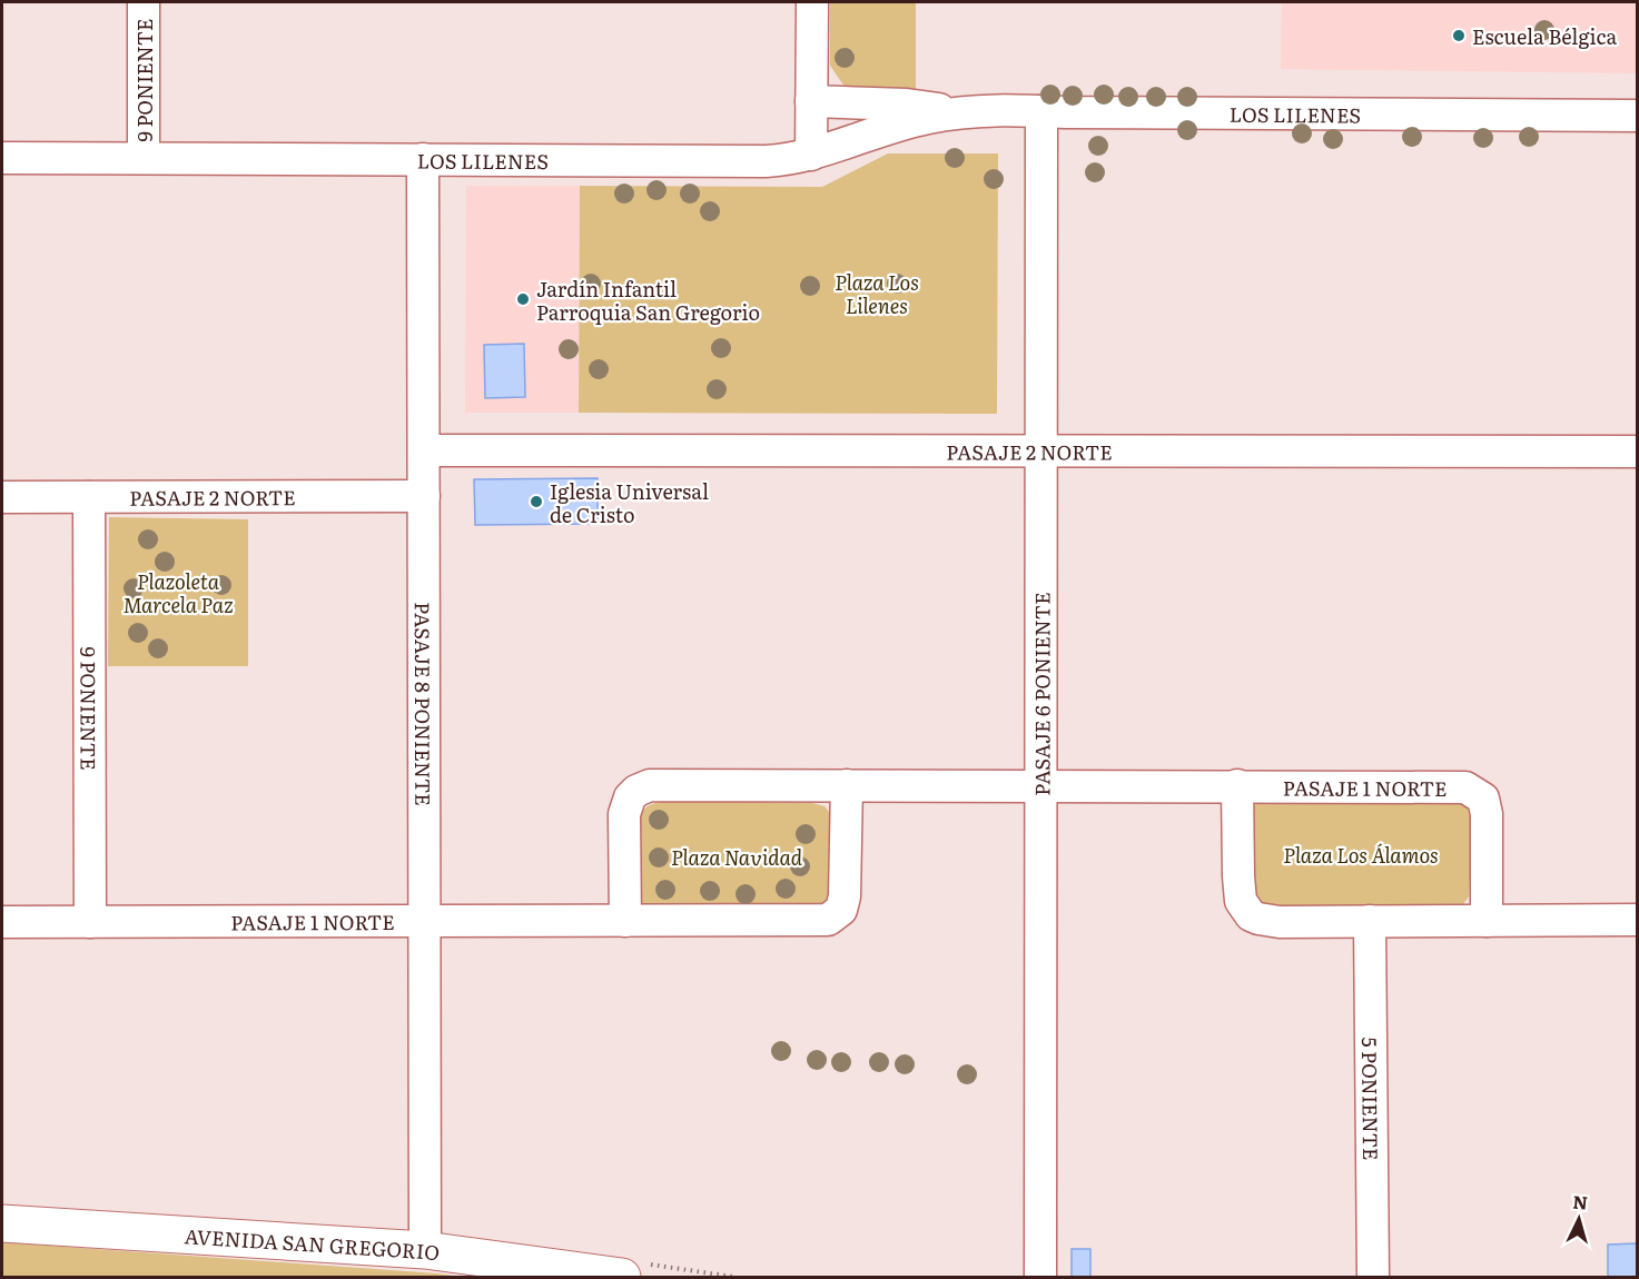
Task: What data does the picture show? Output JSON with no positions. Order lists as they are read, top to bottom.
{
  "streets": {
    "main road": ["AVENIDA SAN GREGORIO"],
    "street": [
      "9 PONIENTE",
      "LOS LILENES",
      "PASAJE 2 NORTE",
      "PASAJE 6 PONIENTE",
      "PASAJE 8 PONIENTE",
      "PASAJE 1 NORTE",
      "5 PONIENTE"
    ]
  },
  "crossings": [
    ["9 PONIENTE", "LOS LILENES"],
    ["9 PONIENTE", "PASAJE 2 NORTE"],
    ["9 PONIENTE", "PASAJE 1 NORTE"],
    ["LOS LILENES", "PASAJE 6 PONIENTE"],
    ["LOS LILENES", "PASAJE 8 PONIENTE"],
    ["PASAJE 2 NORTE", "PASAJE 6 PONIENTE"],
    ["PASAJE 2 NORTE", "PASAJE 8 PONIENTE"],
    ["PASAJE 6 PONIENTE", "PASAJE 1 NORTE"],
    ["PASAJE 8 PONIENTE", "PASAJE 1 NORTE"],
    ["PASAJE 8 PONIENTE", "AVENIDA SAN GREGORIO"]
  ],
  "parks": [
    "Plaza Los Lilenes",
    "Plazoleta Marcela Paz",
    "Plaza Los Álamos",
    "Plaza Navidad"
  ],
  "places": ["Escuela Bélgica", "Jardín Infantil Parroquia San Gregorio", "Iglesia Universal de Cristo"],
  "north": "top"
}
